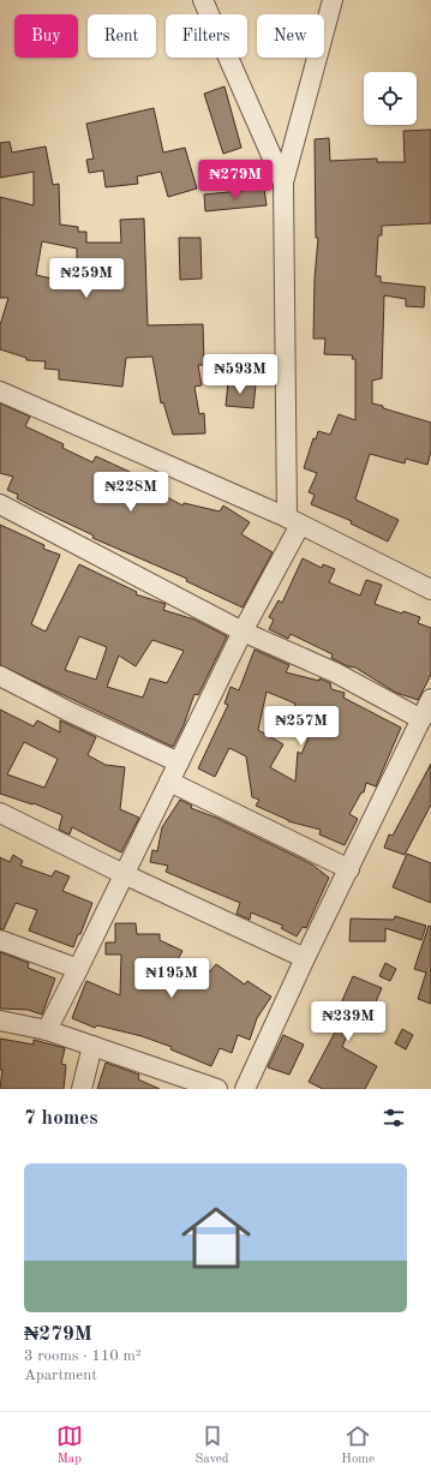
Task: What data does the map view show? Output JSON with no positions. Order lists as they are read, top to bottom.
{
  "page": {
    "chip": [
      "Buy",
      "Rent",
      "Filters",
      "New"
    ],
    "price": [
      "₦279M",
      "₦259M",
      "₦593M",
      "₦228M",
      "₦257M",
      "₦195M",
      "₦239M"
    ],
    "heading": "7 homes",
    "list": [
      {
        "name": "₦279M",
        "note": "3 rooms · 110 m² · Apartment"
      }
    ],
    "tabs": ["Map", "Saved", "Home"]
  }
}
